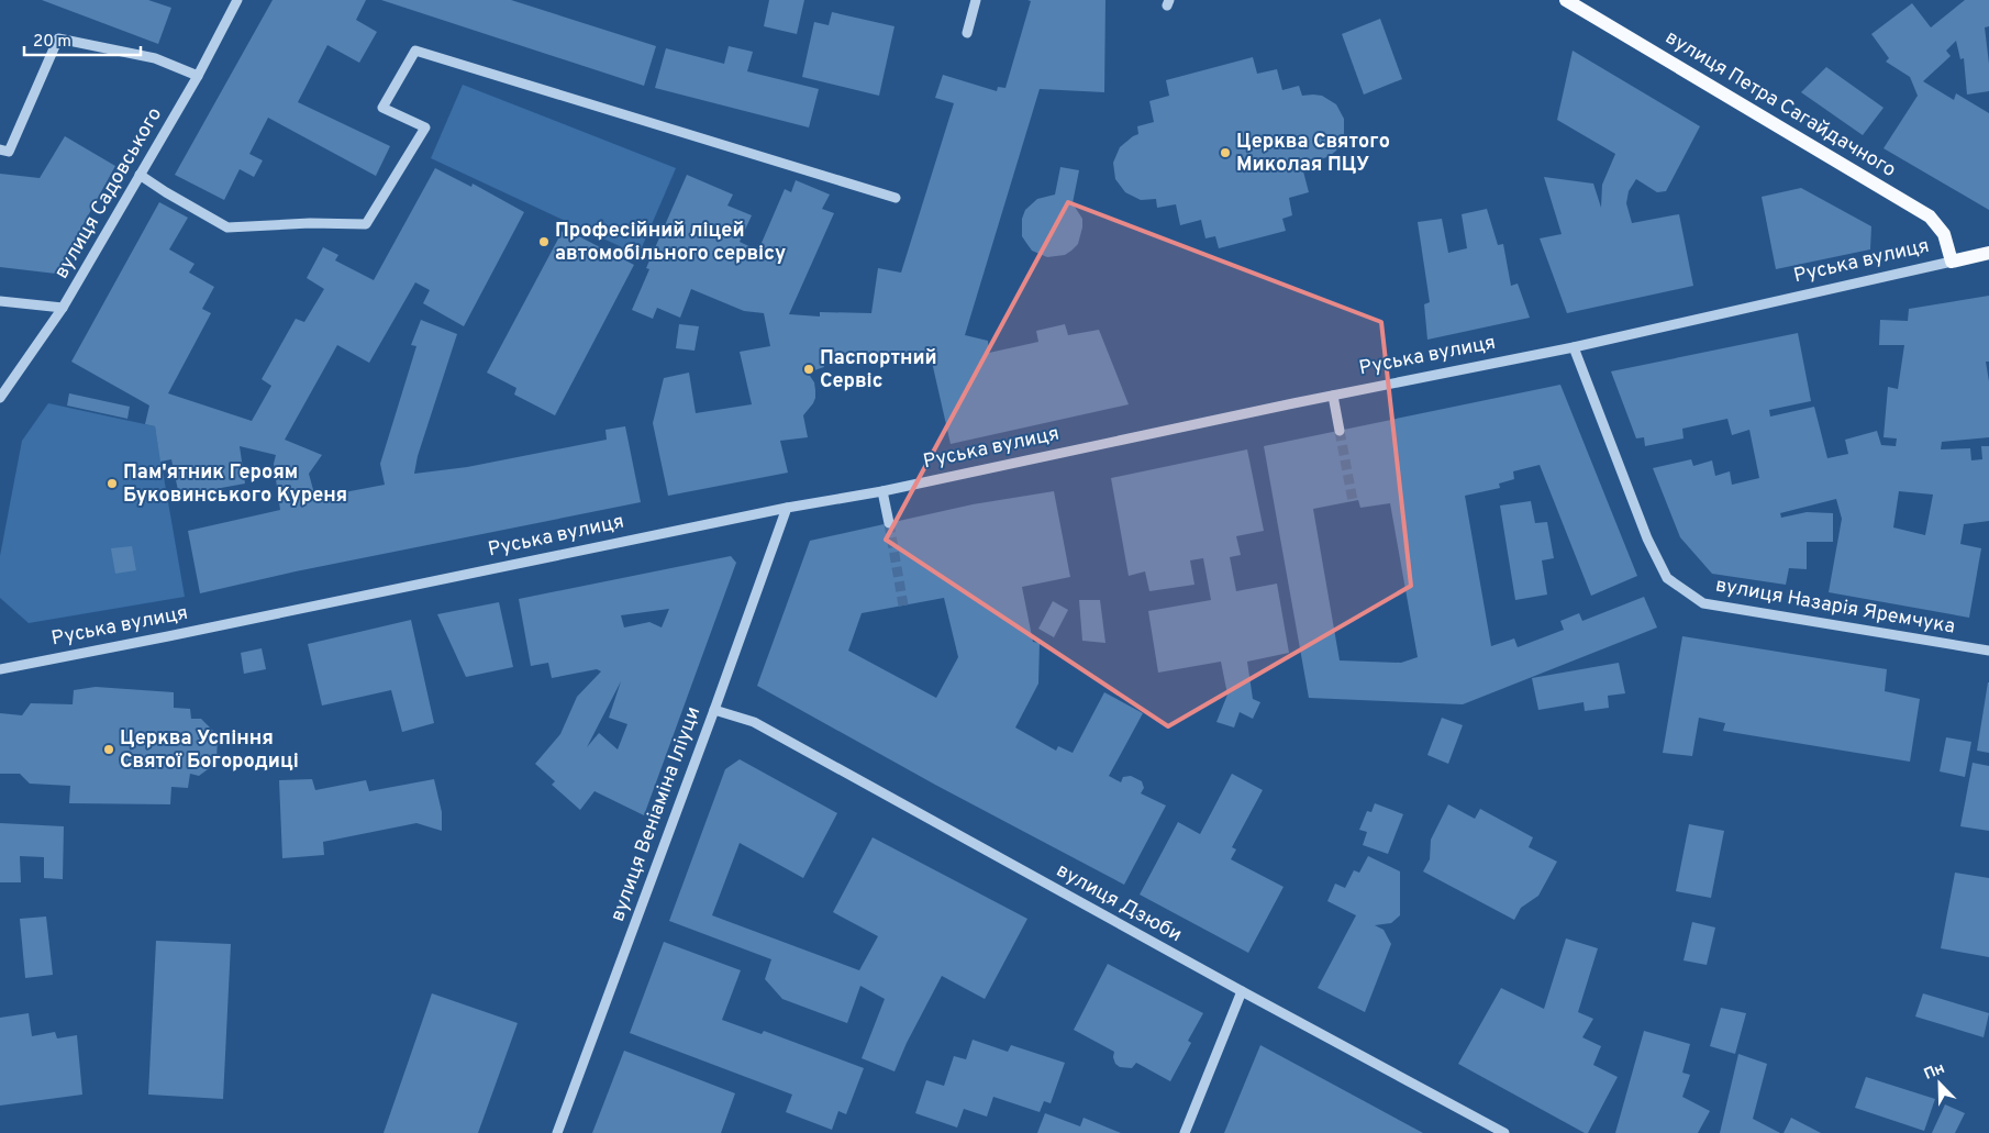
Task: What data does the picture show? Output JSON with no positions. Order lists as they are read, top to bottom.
{
  "streets": {
    "main road": ["вулиця Петра Сагайдачного", "Руська вулиця"],
    "street": [
      "вулиця Садовського",
      "вулиця Назарія Яремчука",
      "вулиця Веніаміна Іліуци",
      "вулиця Дзюби"
    ]
  },
  "crossings": [
    ["вулиця Петра Сагайдачного", "Руська вулиця"],
    ["Руська вулиця", "вулиця Назарія Яремчука"],
    ["Руська вулиця", "вулиця Веніаміна Іліуци"],
    ["вулиця Веніаміна Іліуци", "вулиця Дзюби"]
  ],
  "places": [
    "Церква Святого Миколая ПЦУ",
    "Професійний ліцей автомобільного сервісу",
    "Паспортний Сервіс",
    "Пам'ятник Героям Буковинського Куреня",
    "Церква Успіння Святої Богородиці"
  ],
  "scale_bar": "20 m",
  "north": "top left"
}
